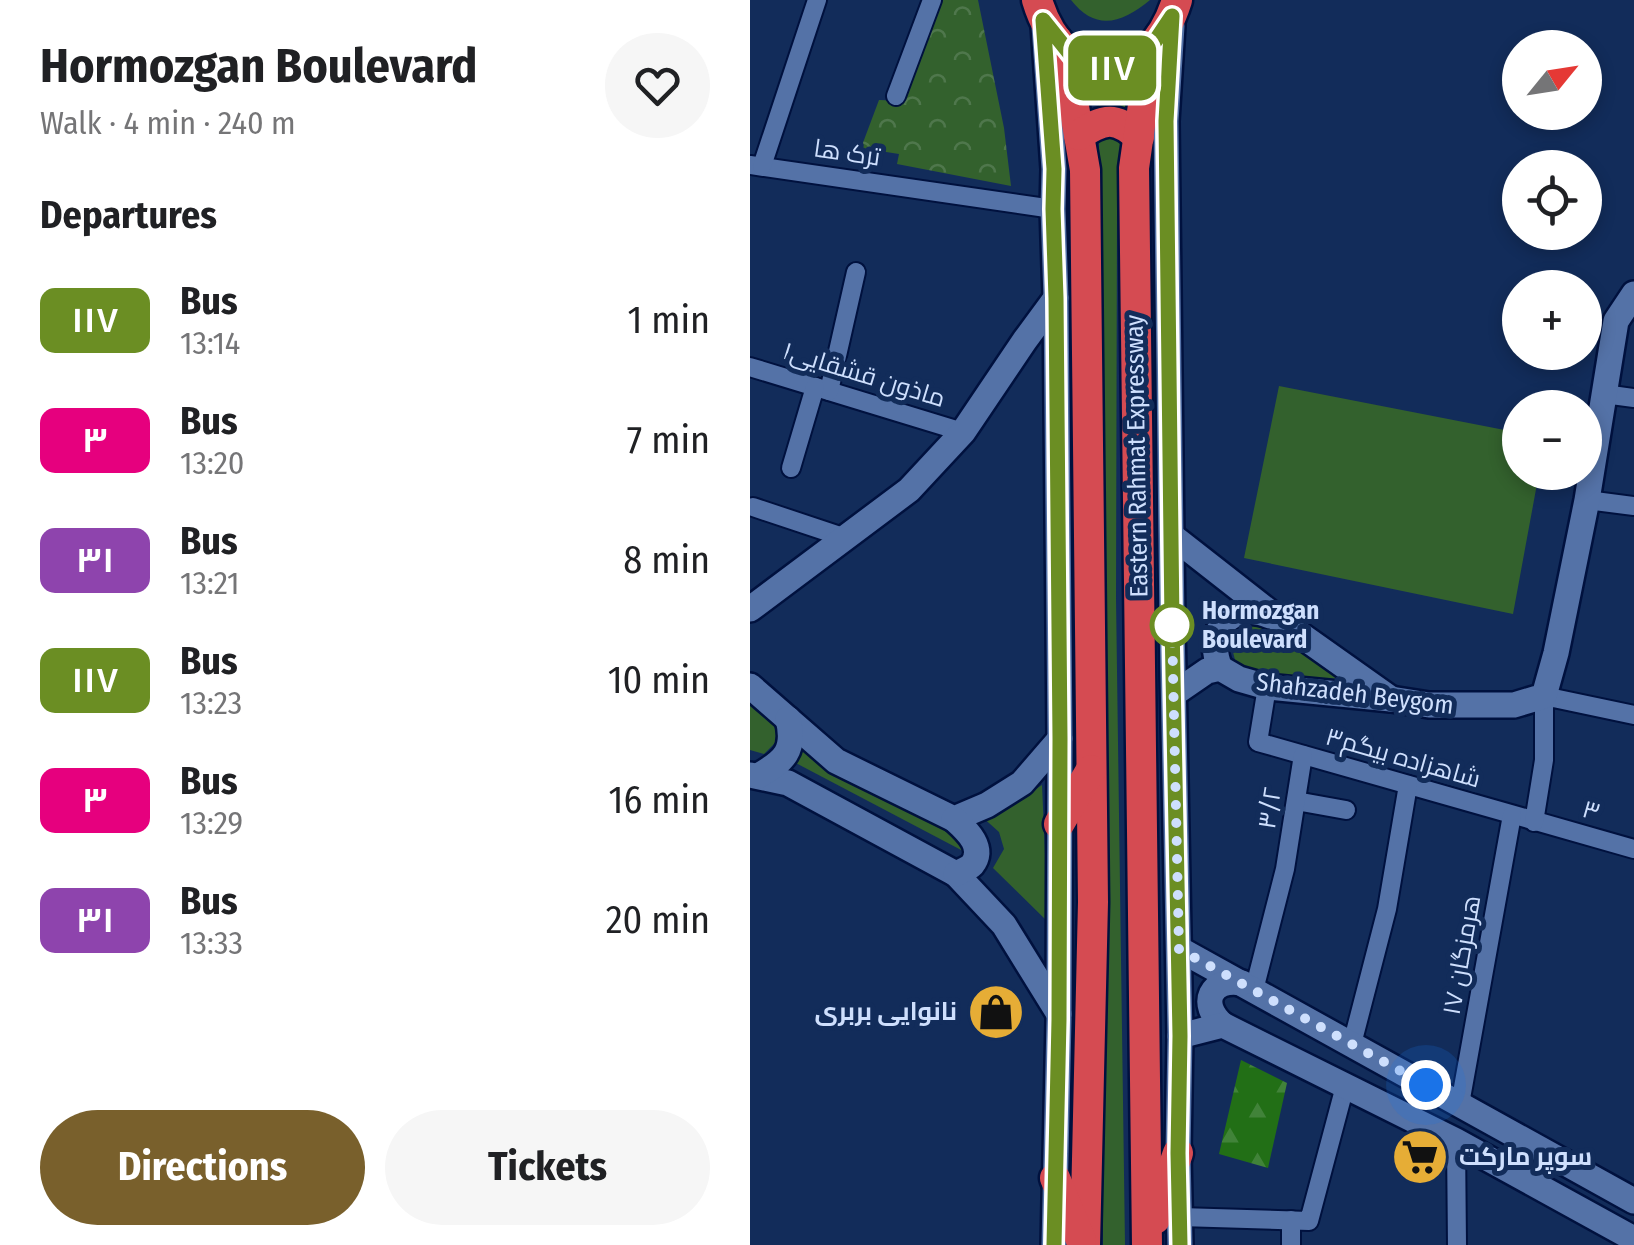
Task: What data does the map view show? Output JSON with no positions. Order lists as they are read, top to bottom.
{
  "streets": {
    "highway": ["Eastern Rahmat Expressway"],
    "street": [
      "ترک ها",
      "ماذون قشقایی۱",
      "Shahzadeh Beygom",
      "۳شاهزاده بیگم",
      "۳/۲",
      "۳",
      "هرمزگان ۱۷"
    ]
  },
  "crossings": [
    ["Shahzadeh Beygom", "۳شاهزاده بیگم"],
    ["۳شاهزاده بیگم", "۳/۲"],
    ["۳شاهزاده بیگم", "۳"],
    ["۳شاهزاده بیگم", "هرمزگان ۱۷"]
  ],
  "places": {
    "other": ["Hormozgan Boulevard"],
    "shop": ["نانوایی بربری"],
    "supermarket": ["سوپر مارکت"]
  },
  "lines": ["bus line ۱۱۷"],
  "north": "top right",
  "page": {
    "heading": [
      ["Hormozgan Boulevard", "Walk · 4 min · 240 m"],
      "Departures"
    ],
    "on_map": "۱۱۷",
    "map_buttons": ["+", "−"],
    "list": [
      {
        "mark": "۱۱۷",
        "name": "Bus",
        "note": "13:14",
        "value": "1 min"
      },
      {
        "mark": "۳",
        "name": "Bus",
        "note": "13:20",
        "value": "7 min"
      },
      {
        "mark": "۳۱",
        "name": "Bus",
        "note": "13:21",
        "value": "8 min"
      },
      {
        "mark": "۱۱۷",
        "name": "Bus",
        "note": "13:23",
        "value": "10 min"
      },
      {
        "mark": "۳",
        "name": "Bus",
        "note": "13:29",
        "value": "16 min"
      },
      {
        "mark": "۳۱",
        "name": "Bus",
        "note": "13:33",
        "value": "20 min"
      }
    ],
    "buttons": ["Directions", "Tickets"]
  }
}
